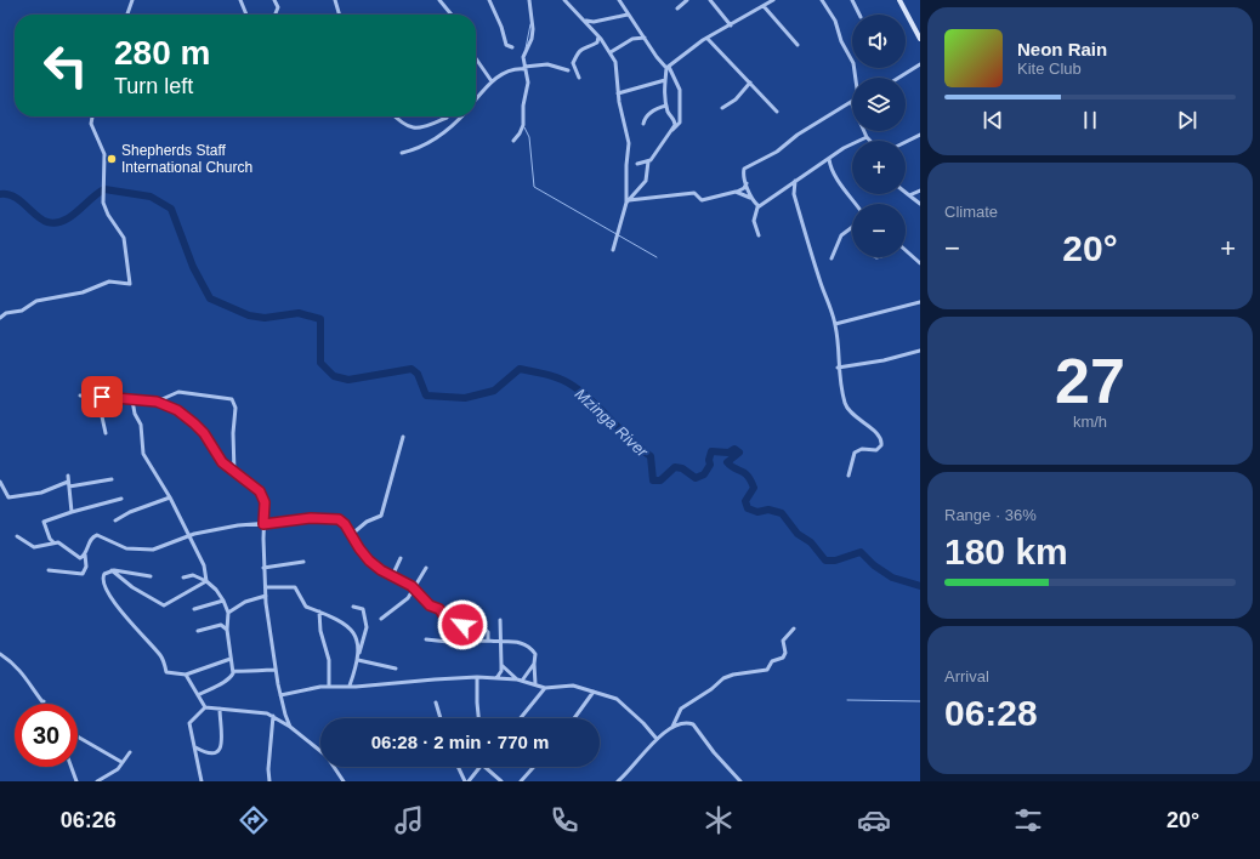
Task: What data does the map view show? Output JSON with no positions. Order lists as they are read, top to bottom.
{
  "water": ["Mzinga River"],
  "places": ["Shepherds Staff International Church"],
  "page": {
    "map_buttons": ["+", "−"],
    "turn": ["280 m", "Turn left"],
    "song": ["Neon Rain", "Kite Club"],
    "tile": [
      "Climate",
      ["27", "km/h"],
      ["Range · 36%", "180 km"],
      ["Arrival", "06:28"]
    ],
    "heat": ["−", "20°", "+"],
    "limit": "30",
    "trip": "06:28 · 2 min · 770 m",
    "tabs": ["06:26", "20°"]
  }
}
